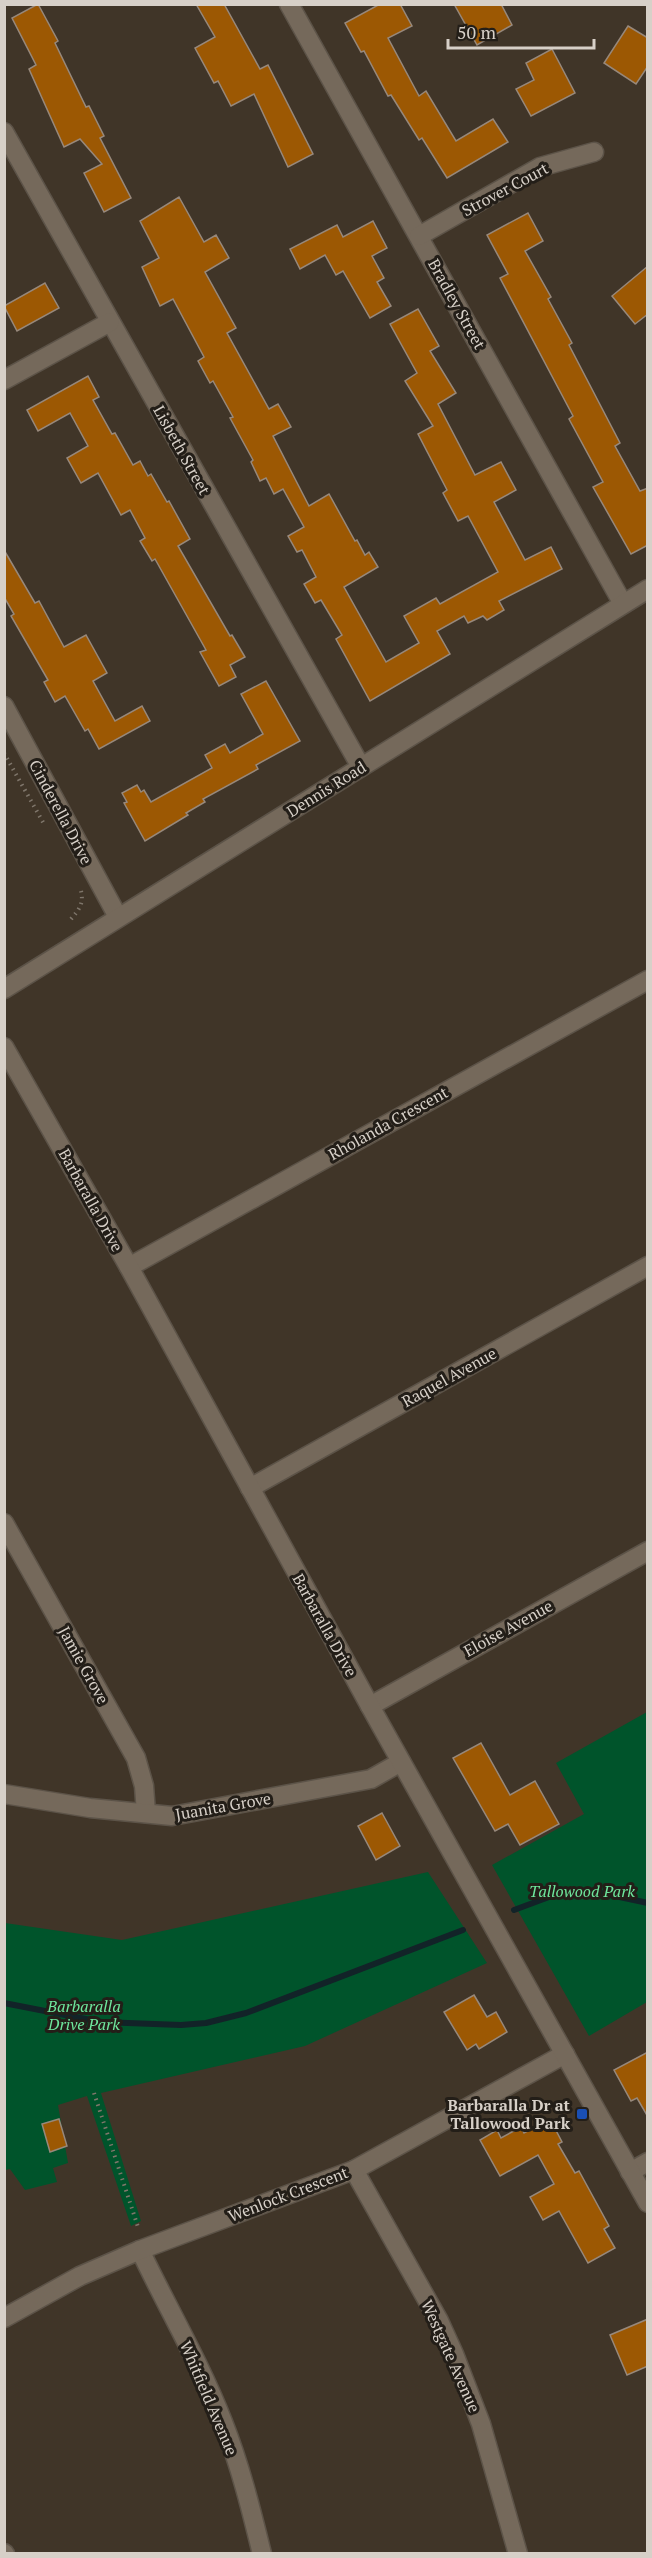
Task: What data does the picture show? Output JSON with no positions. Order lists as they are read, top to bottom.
{
  "streets": {
    "street": [
      "Strover Court",
      "Bradley Street",
      "Lisbeth Street",
      "Dennis Road",
      "Cinderella Drive",
      "Rholanda Crescent",
      "Barbaralla Drive",
      "Raquel Avenue",
      "Eloise Avenue",
      "Jamie Grove",
      "Juanita Grove",
      "Wenlock Crescent",
      "Westgate Avenue",
      "Whitfield Avenue"
    ]
  },
  "crossings": [
    ["Strover Court", "Bradley Street"],
    ["Bradley Street", "Dennis Road"],
    ["Lisbeth Street", "Dennis Road"],
    ["Dennis Road", "Cinderella Drive"],
    ["Rholanda Crescent", "Barbaralla Drive"],
    ["Barbaralla Drive", "Raquel Avenue"],
    ["Barbaralla Drive", "Eloise Avenue"],
    ["Barbaralla Drive", "Juanita Grove"],
    ["Barbaralla Drive", "Wenlock Crescent"],
    ["Jamie Grove", "Juanita Grove"],
    ["Wenlock Crescent", "Westgate Avenue"],
    ["Wenlock Crescent", "Whitfield Avenue"]
  ],
  "parks": ["Tallowood Park", "Barbaralla Drive Park"],
  "places": {
    "transit": ["Barbaralla Dr at Tallowood Park"]
  },
  "scale_bar": "50 m"
}
